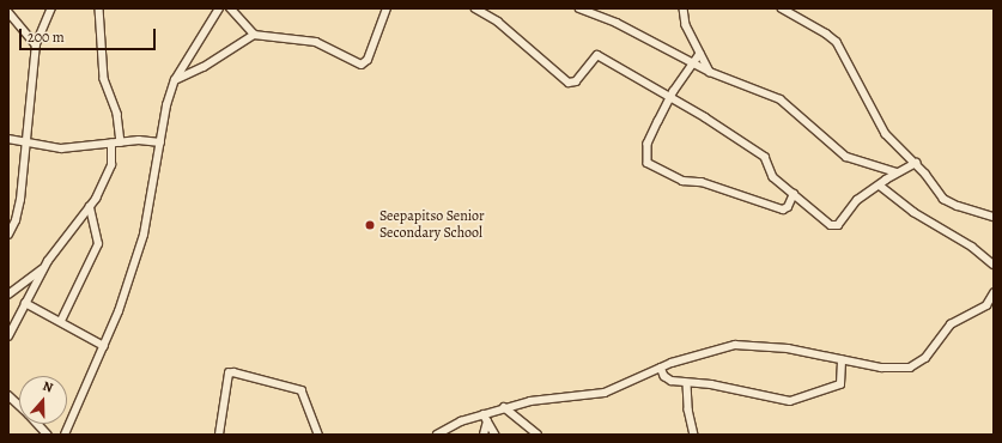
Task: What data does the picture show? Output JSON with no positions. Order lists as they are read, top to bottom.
{
  "places": ["Seepapitso Senior Secondary School"],
  "scale_bar": "200 m",
  "north": "top"
}
